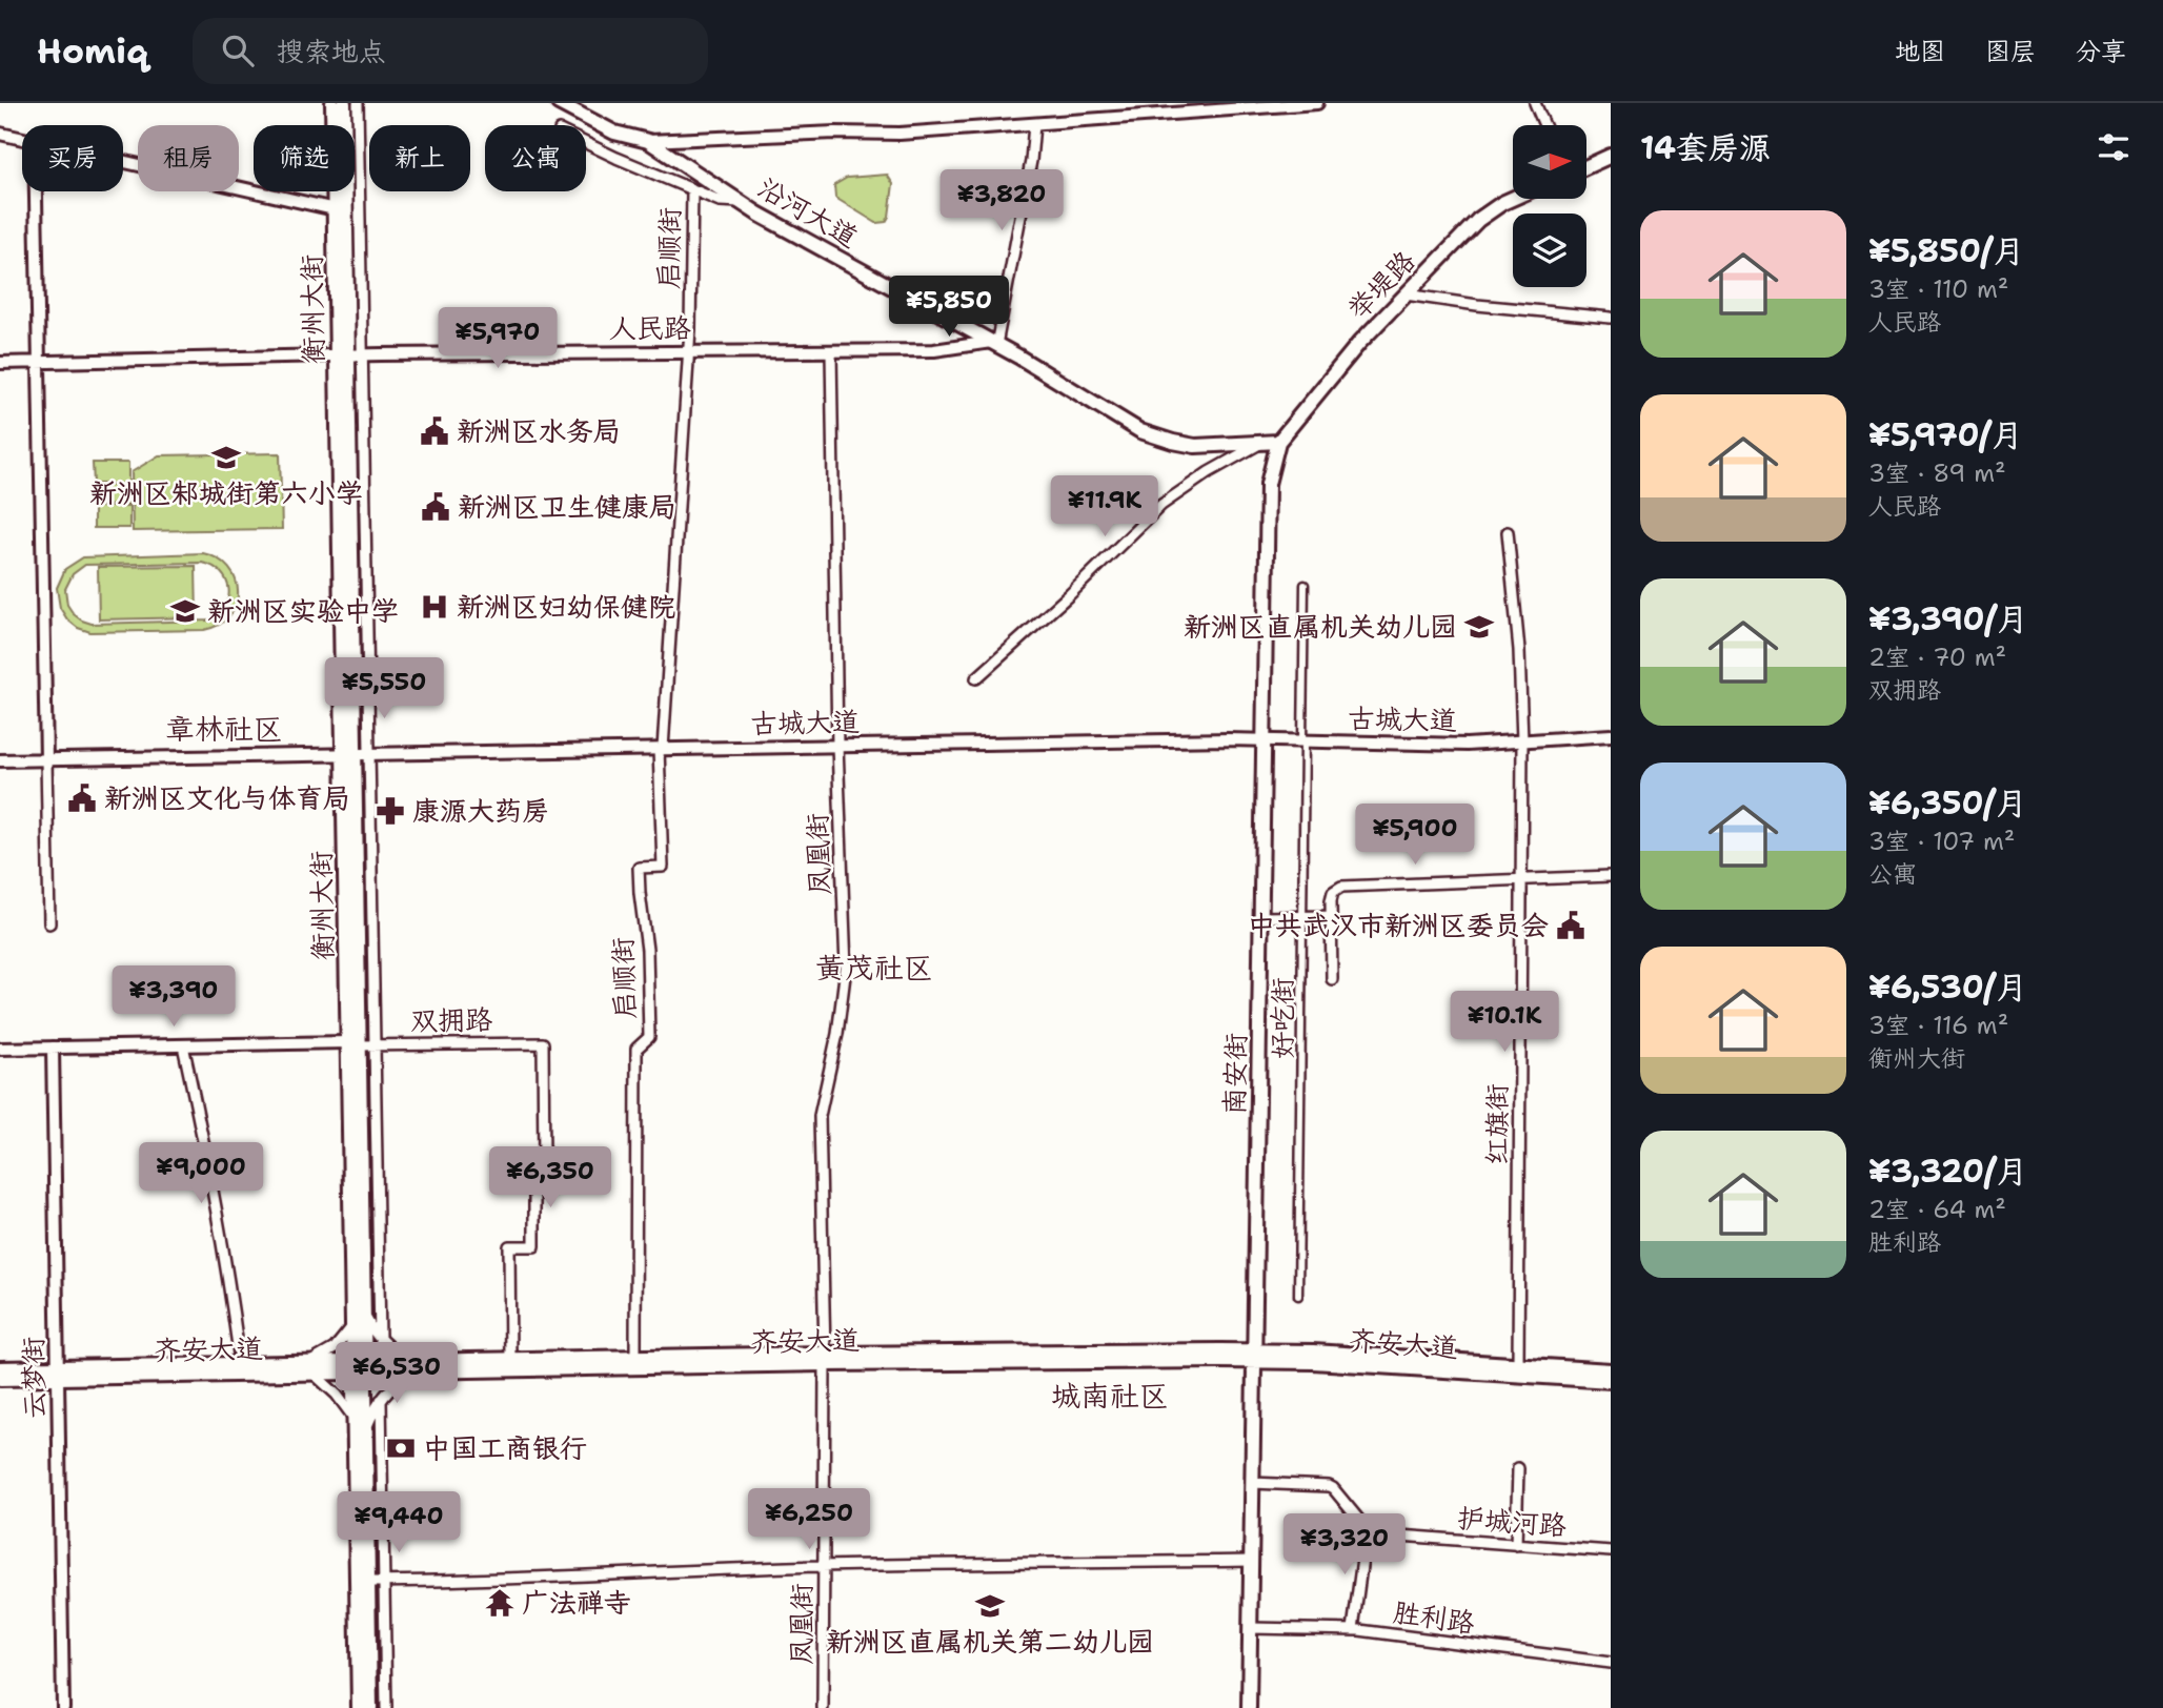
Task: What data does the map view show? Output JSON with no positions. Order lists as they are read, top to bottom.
{
  "streets": {
    "main road": [
      "沿河大道",
      "举堤路",
      "衡州大街",
      "南安街",
      "齐安大道"
    ],
    "street": [
      "启顺街",
      "人民路",
      "古城大道",
      "凤凰街",
      "好吃街",
      "双拥路",
      "红旗街",
      "云梦街",
      "护城河路",
      "胜利路"
    ]
  },
  "crossings": [
    ["沿河大道", "举堤路"],
    ["沿河大道", "人民路"],
    ["沿河大道", "南安街"],
    ["启顺街", "人民路"],
    ["启顺街", "古城大道"],
    ["启顺街", "齐安大道"],
    ["举堤路", "南安街"],
    ["衡州大街", "人民路"],
    ["衡州大街", "古城大道"],
    ["衡州大街", "双拥路"],
    ["衡州大街", "齐安大道"],
    ["人民路", "凤凰街"],
    ["古城大道", "凤凰街"],
    ["古城大道", "好吃街"],
    ["古城大道", "南安街"],
    ["古城大道", "红旗街"],
    ["凤凰街", "齐安大道"],
    ["双拥路", "齐安大道"],
    ["双拥路", "云梦街"],
    ["南安街", "齐安大道"],
    ["南安街", "胜利路"],
    ["红旗街", "齐安大道"],
    ["齐安大道", "云梦街"]
  ],
  "districts": ["章林社区", "黄茂社区", "城南社区"],
  "places": {
    "public building": [
      "新洲区水务局",
      "新洲区卫生健康局",
      "新洲区文化与体育局",
      "中共武汉市新洲区委员会"
    ],
    "school or university": [
      "新洲区邾城街第六小学",
      "新洲区实验中学",
      "新洲区直属机关幼儿园",
      "新洲区直属机关第二幼儿园"
    ],
    "hospital": ["新洲区妇幼保健院"],
    "pharmacy": ["康源大药房"],
    "bank": ["中国工商银行"],
    "temple": ["广法禅寺"]
  },
  "north": "right",
  "page": {
    "header": "Homiq",
    "search": "搜索地点",
    "nav": ["地图", "图层", "分享"],
    "heading": "14套房源",
    "chip": [
      "买房",
      "租房",
      "筛选",
      "新上",
      "公寓"
    ],
    "price": [
      "¥3,820",
      "¥5,850",
      "¥5,970",
      "¥11.9K",
      "¥5,550",
      "¥5,900",
      "¥3,390",
      "¥10.1K",
      "¥9,000",
      "¥6,350",
      "¥6,530",
      "¥6,250",
      "¥9,440",
      "¥3,320"
    ],
    "list": [
      {
        "name": "¥5,850/月",
        "note": "3室 · 110 m² · 人民路"
      },
      {
        "name": "¥5,970/月",
        "note": "3室 · 89 m² · 人民路"
      },
      {
        "name": "¥3,390/月",
        "note": "2室 · 70 m² · 双拥路"
      },
      {
        "name": "¥6,350/月",
        "note": "3室 · 107 m² · 公寓"
      },
      {
        "name": "¥6,530/月",
        "note": "3室 · 116 m² · 衡州大街"
      },
      {
        "name": "¥3,320/月",
        "note": "2室 · 64 m² · 胜利路"
      }
    ]
  }
}
